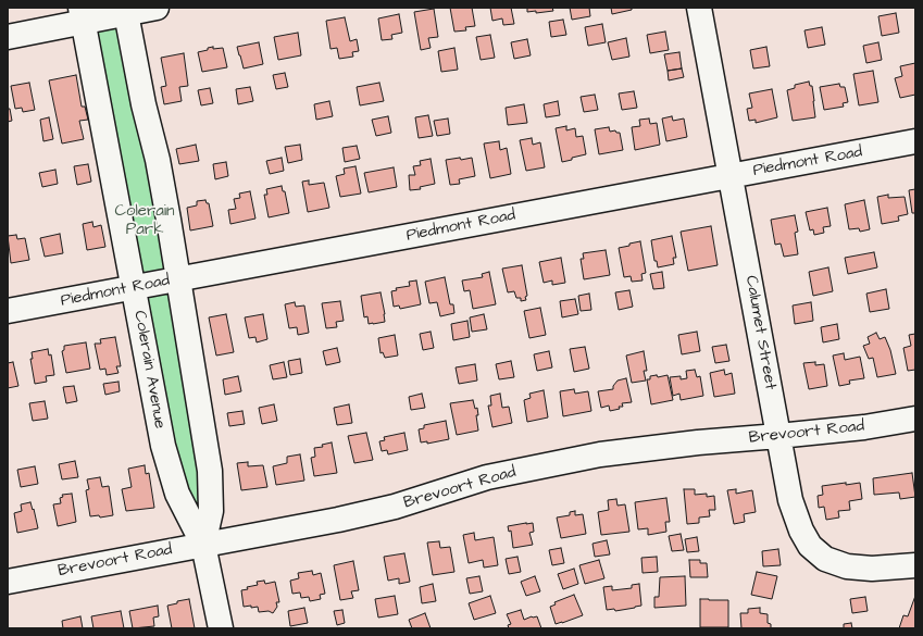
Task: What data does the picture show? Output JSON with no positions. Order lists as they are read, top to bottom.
{
  "streets": {
    "street": [
      "Piedmont Road",
      "Calumet Street",
      "Colerain Avenue",
      "Brevoort Road"
    ]
  },
  "crossings": [
    ["Piedmont Road", "Calumet Street"],
    ["Piedmont Road", "Colerain Avenue"],
    ["Calumet Street", "Brevoort Road"],
    ["Colerain Avenue", "Brevoort Road"]
  ],
  "parks": ["Colerain Park"]
}
